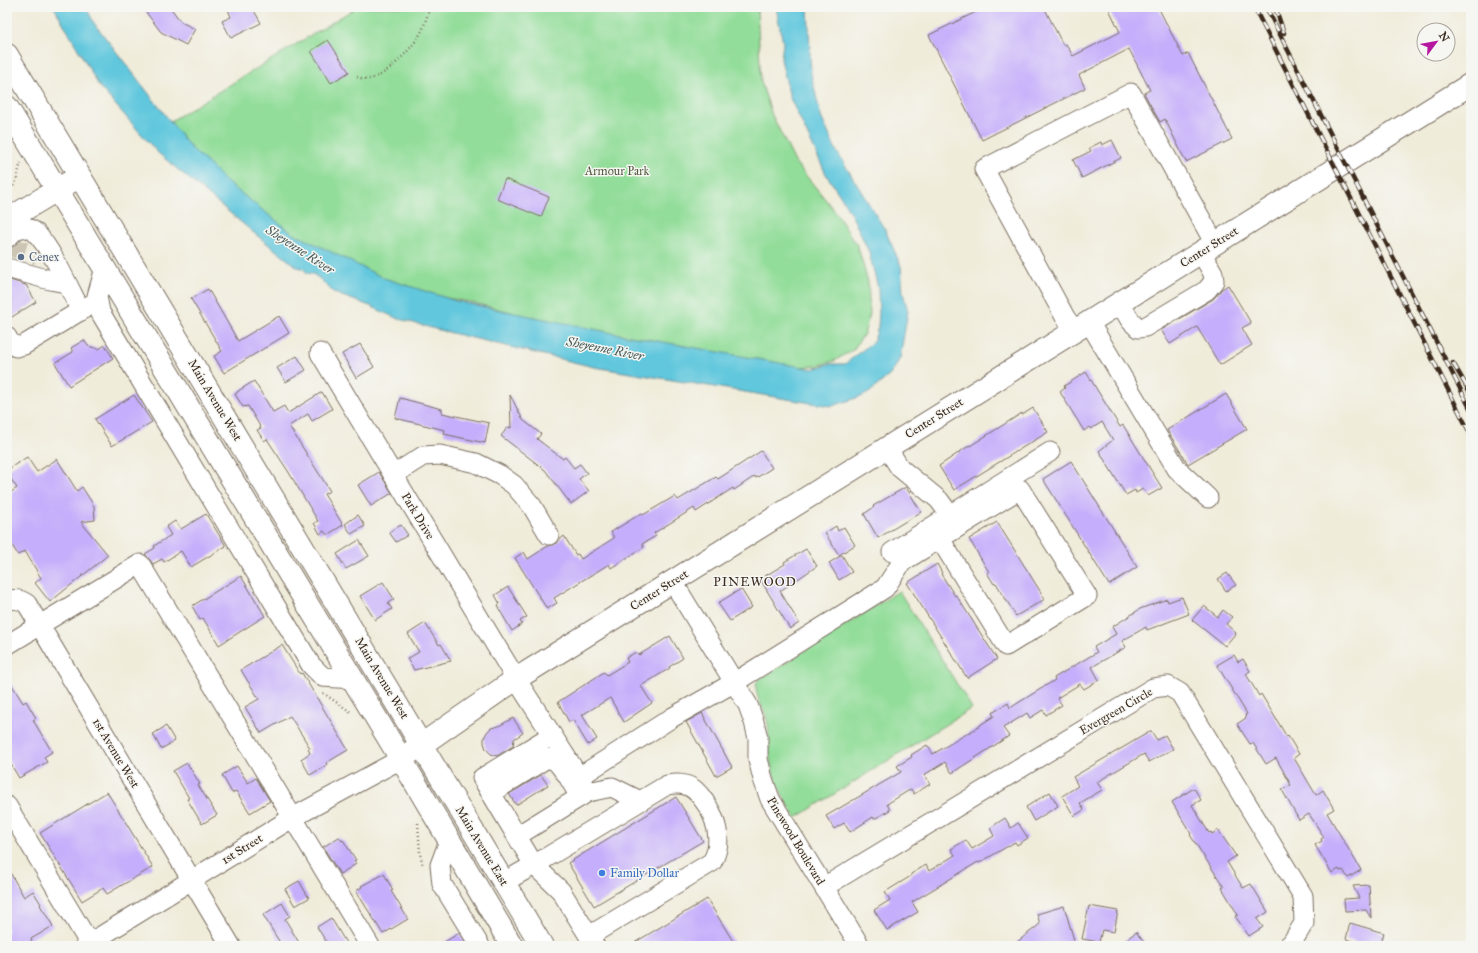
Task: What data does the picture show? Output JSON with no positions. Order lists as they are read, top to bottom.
{
  "streets": {
    "main road": ["Center Street", "Main Avenue West", "Main Avenue East"],
    "street": [
      "Park Drive",
      "Evergreen Circle",
      "1st Avenue West",
      "Pinewood Boulevard",
      "1st Street"
    ]
  },
  "crossings": [
    ["Center Street", "Main Avenue West"],
    ["Center Street", "Park Drive"],
    ["Center Street", "Pinewood Boulevard"],
    ["Center Street", "Main Avenue East"],
    ["Center Street", "1st Street"],
    ["Main Avenue West", "Main Avenue East"],
    ["Main Avenue West", "1st Street"],
    ["Evergreen Circle", "Pinewood Boulevard"],
    ["1st Avenue West", "1st Street"],
    ["Main Avenue East", "1st Street"]
  ],
  "districts": ["PINEWOOD"],
  "water": ["Sheyenne River"],
  "parks": ["Armour Park"],
  "places": ["Cenex", "Family Dollar"],
  "north": "top right"
}
